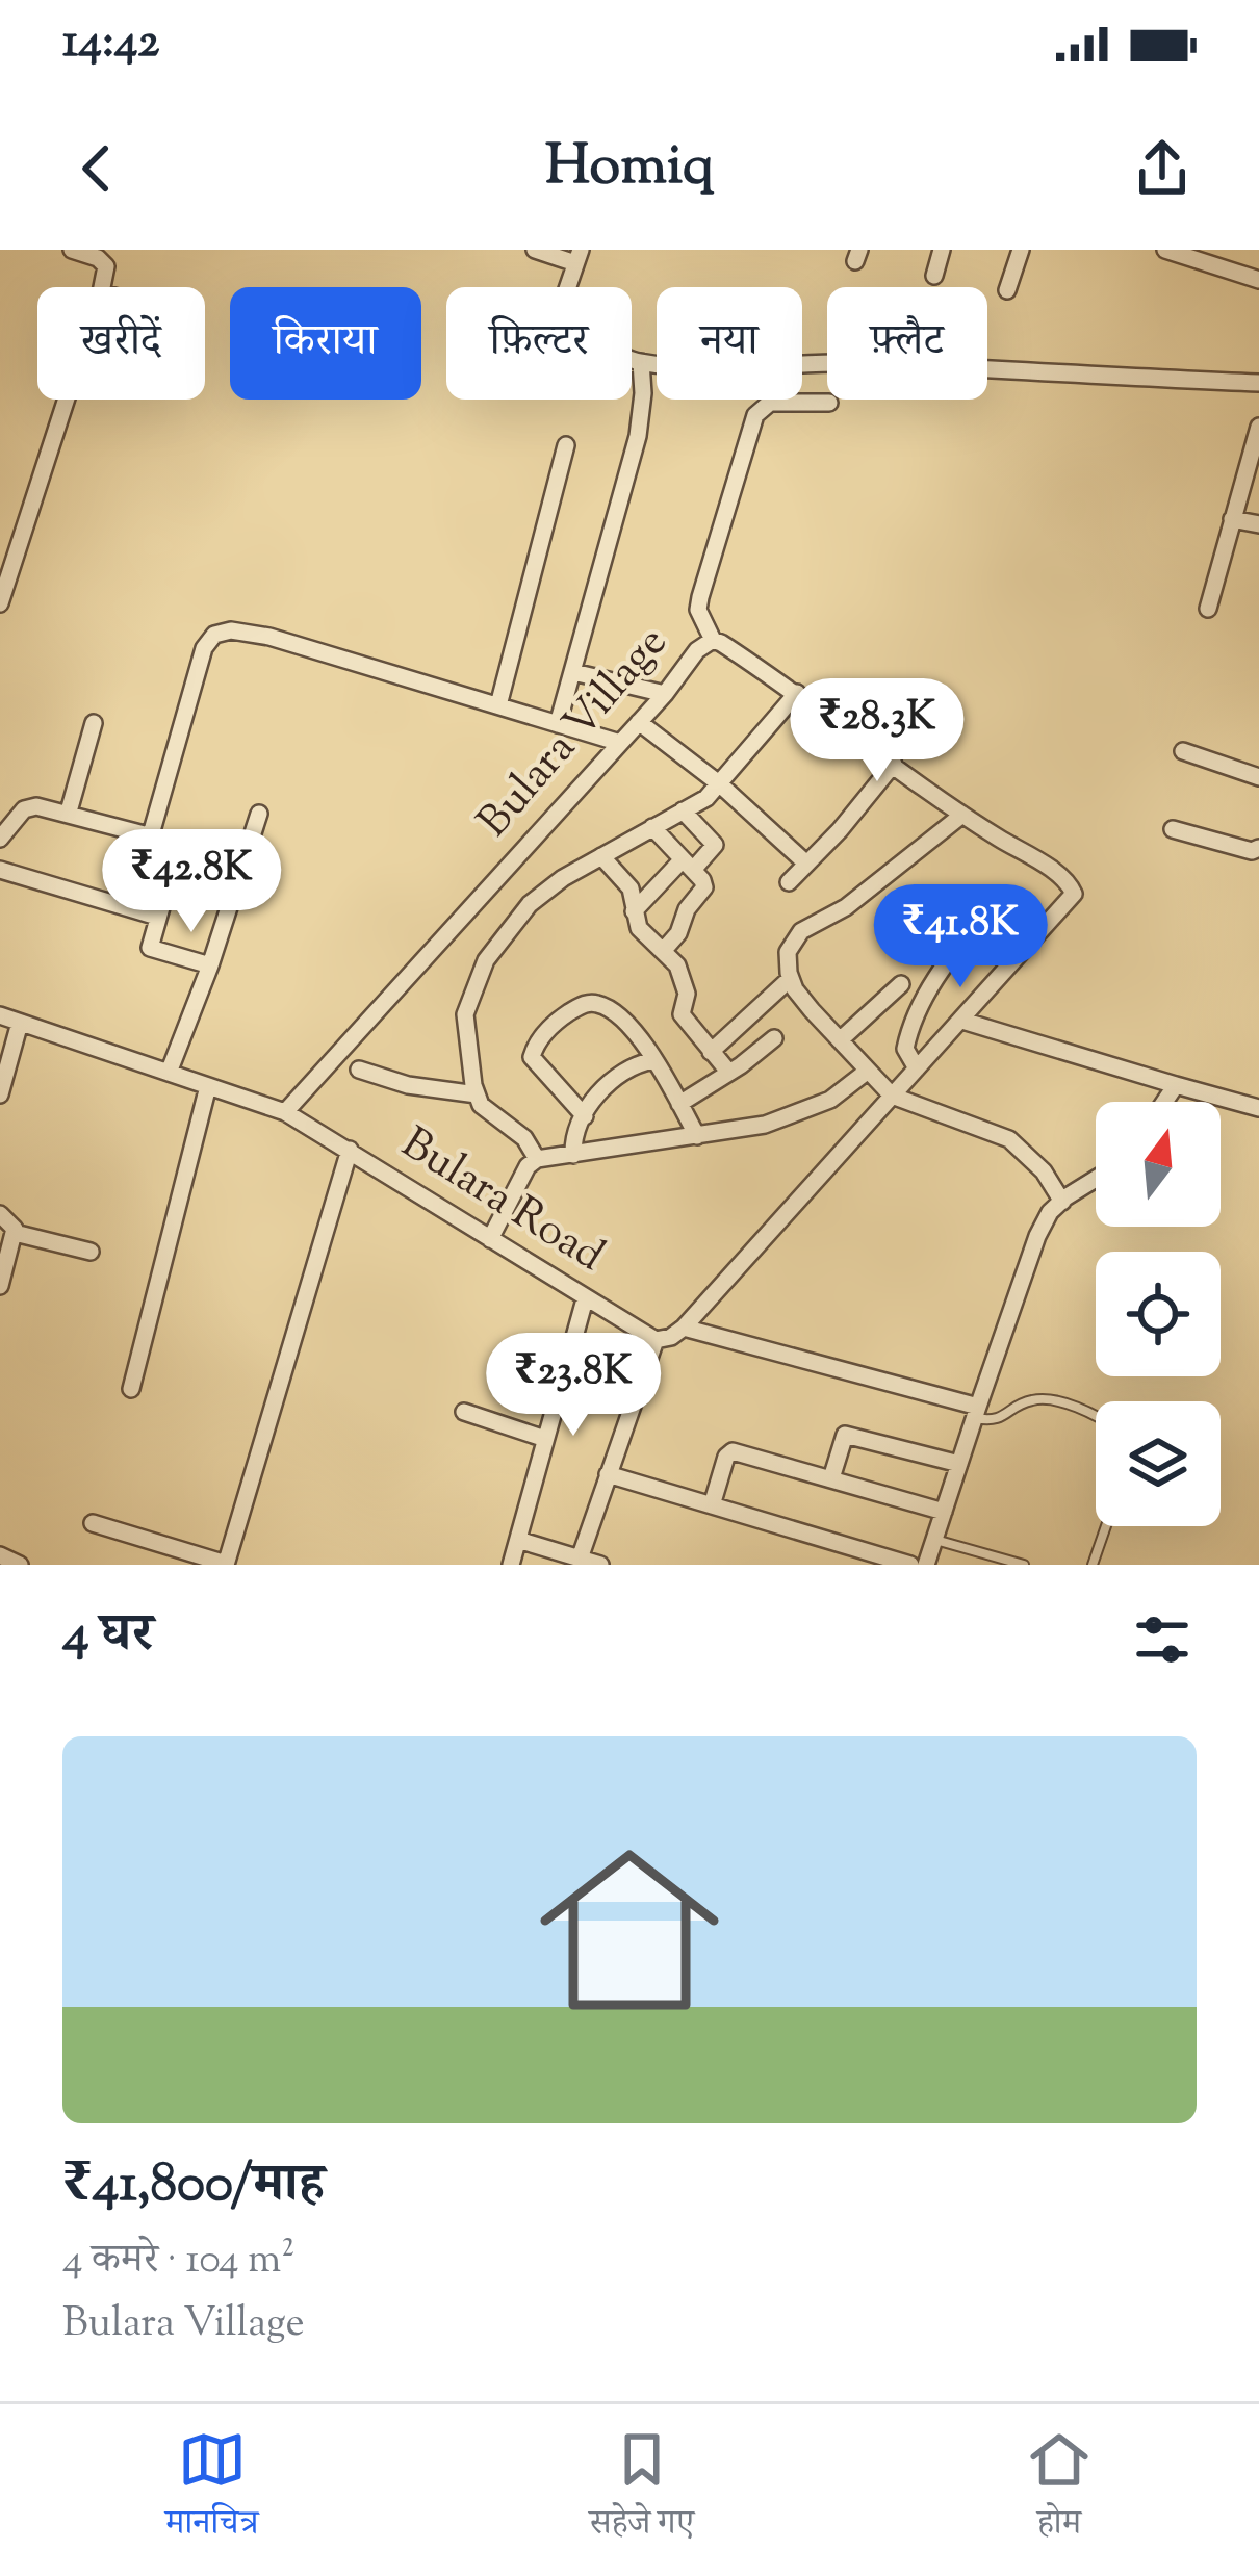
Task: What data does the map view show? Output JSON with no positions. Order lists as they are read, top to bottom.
{
  "streets": {
    "street": ["Bulara Village", "Bulara Road"]
  },
  "crossings": [
    ["Bulara Village", "Bulara Road"]
  ],
  "north": "top",
  "page": {
    "status": "14:42",
    "header": "Homiq",
    "chip": [
      "खरीदें",
      "किराया",
      "फ़िल्टर",
      "नया",
      "फ़्लैट"
    ],
    "price": [
      "₹28.3K",
      "₹42.8K",
      "₹41.8K",
      "₹23.8K"
    ],
    "heading": "4 घर",
    "list": [
      {
        "name": "₹41,800/माह",
        "note": "4 कमरे · 104 m² · Bulara Village"
      }
    ],
    "tabs": ["मानचित्र", "सहेजे गए", "होम"]
  }
}
